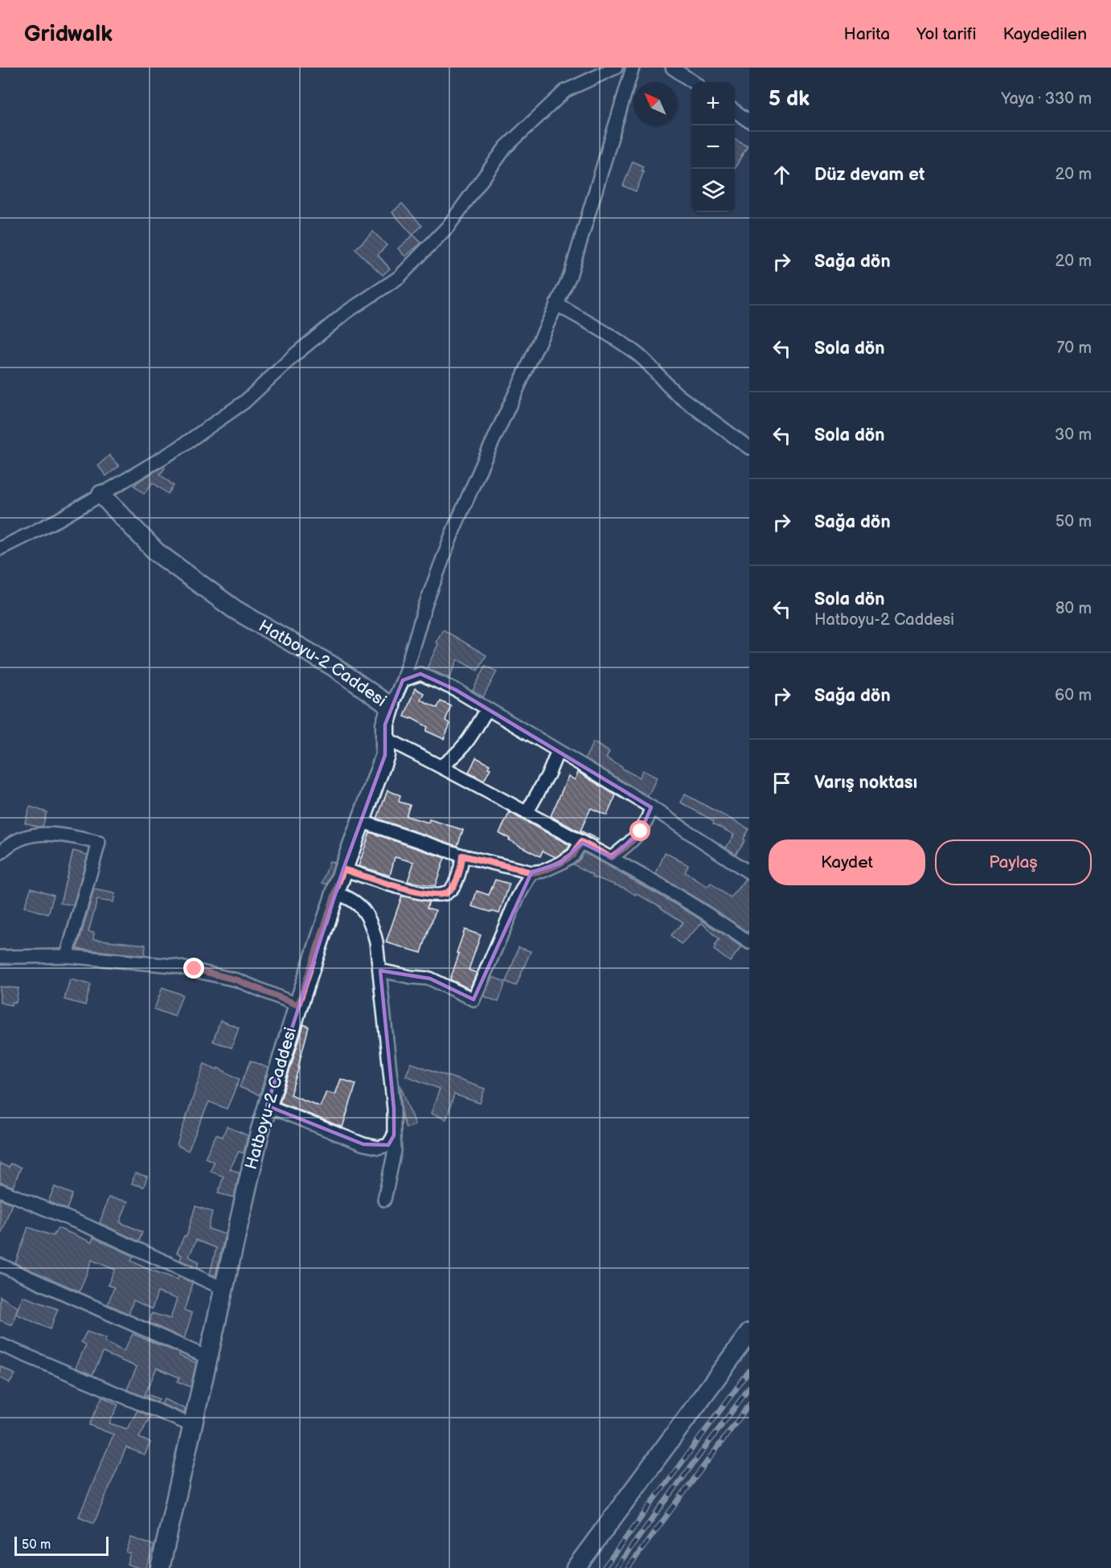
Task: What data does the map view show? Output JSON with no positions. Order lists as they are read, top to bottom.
{
  "streets": {
    "main road": ["Hatboyu-2 Caddesi"]
  },
  "scale_bar": "50 m",
  "north": "top left",
  "page": {
    "header": "Gridwalk",
    "nav": ["Harita", "Yol tarifi", "Kaydedilen"],
    "heading": ["5 dk", "Yaya · 330 m"],
    "map_buttons": ["+", "−"],
    "list": [
      ["Düz devam et", "20 m"],
      ["Sağa dön", "20 m"],
      ["Sola dön", "70 m"],
      ["Sola dön", "30 m"],
      ["Sağa dön", "50 m"],
      ["Sola dön", "Hatboyu-2 Caddesi", "80 m"],
      ["Sağa dön", "60 m"],
      "Varış noktası"
    ],
    "buttons": ["Kaydet", "Paylaş"],
    "scale": "50 m"
  }
}
